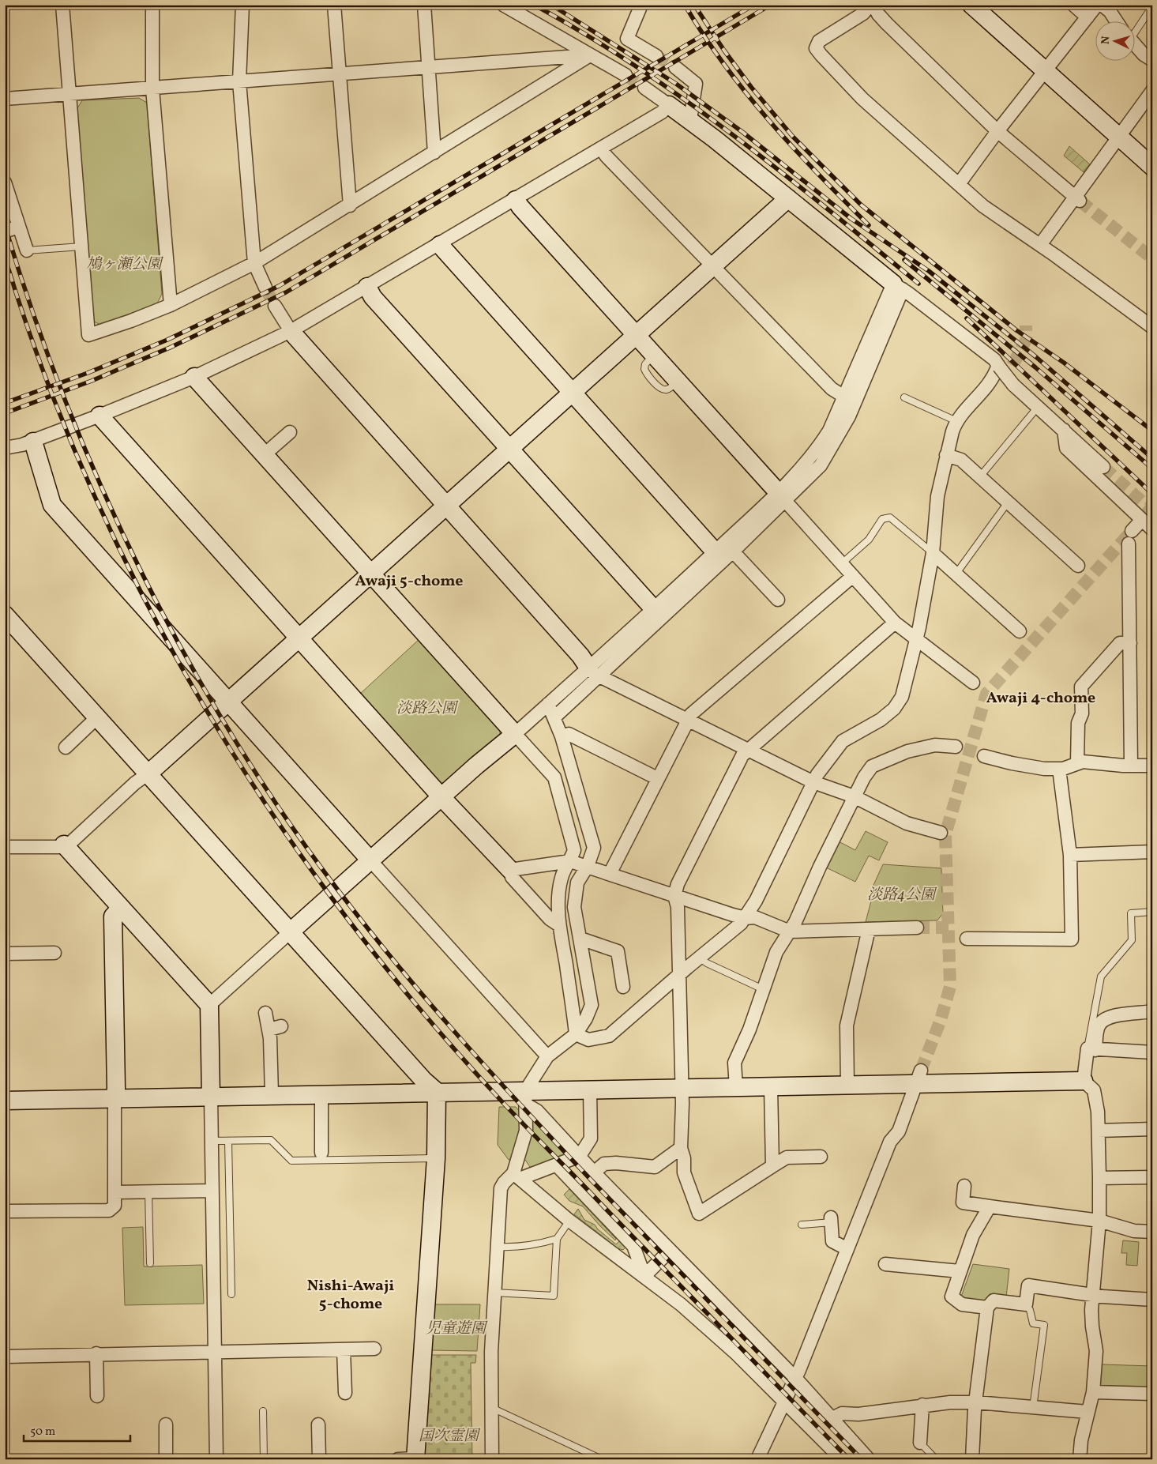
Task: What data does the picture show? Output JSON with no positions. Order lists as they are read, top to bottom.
{
  "districts": ["Awaji 5-chome", "Awaji 4-chome", "Nishi-Awaji 5-chome"],
  "parks": [
    "鳩ヶ瀬公園",
    "淡路公園",
    "淡路4公園",
    "児童遊園",
    "国次霊園"
  ],
  "scale_bar": "50 m",
  "north": "left"
}
